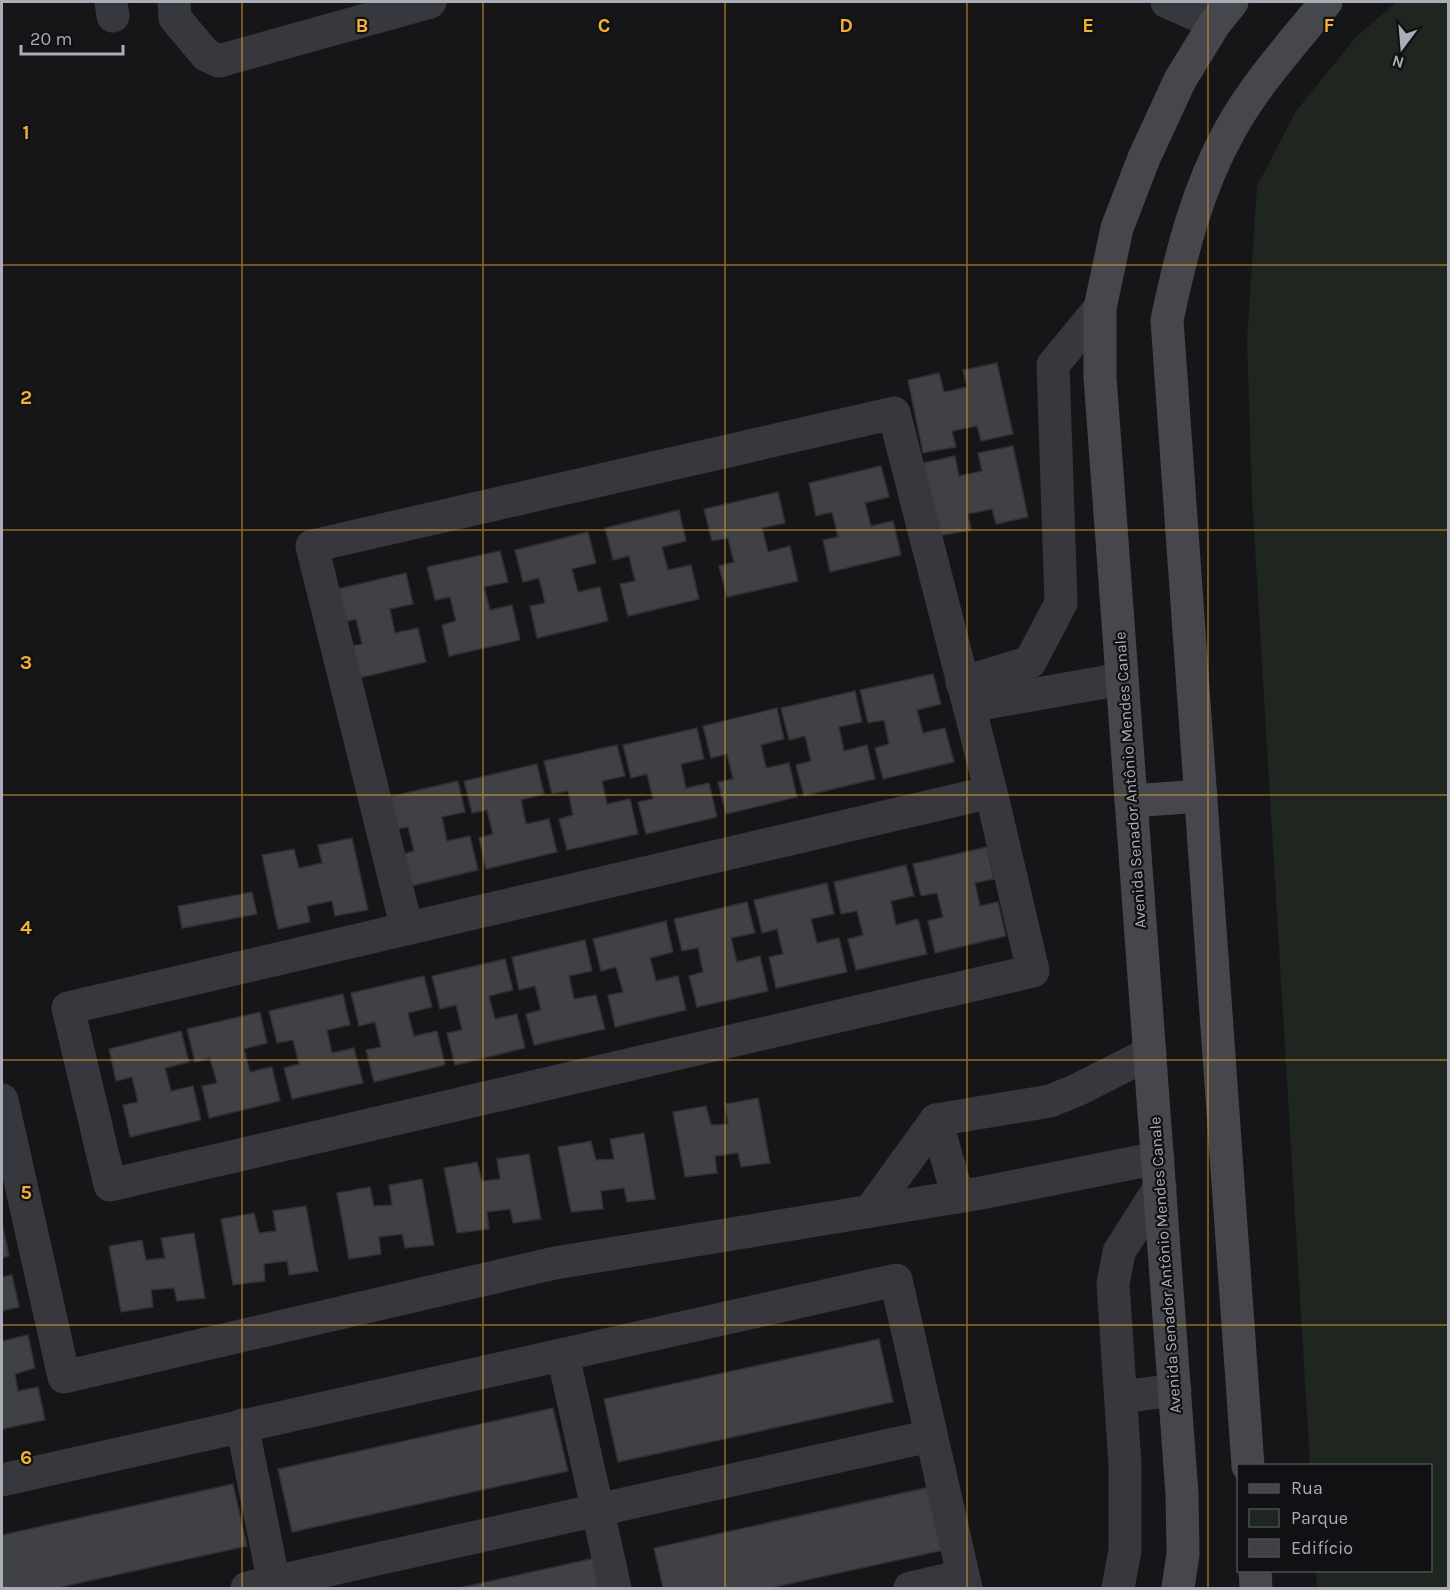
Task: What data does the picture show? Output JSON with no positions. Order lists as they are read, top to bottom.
{
  "streets": {
    "main road": ["Avenida Senador Antônio Mendes Canale"]
  },
  "legend": ["Rua", "Parque", "Edifício"],
  "scale_bar": "20 m",
  "north": "bottom",
  "grid": {
    "columns": [
      "B",
      "C",
      "D",
      "E",
      "F"
    ],
    "rows": [
      "1",
      "2",
      "3",
      "4",
      "5",
      "6"
    ]
  }
}
